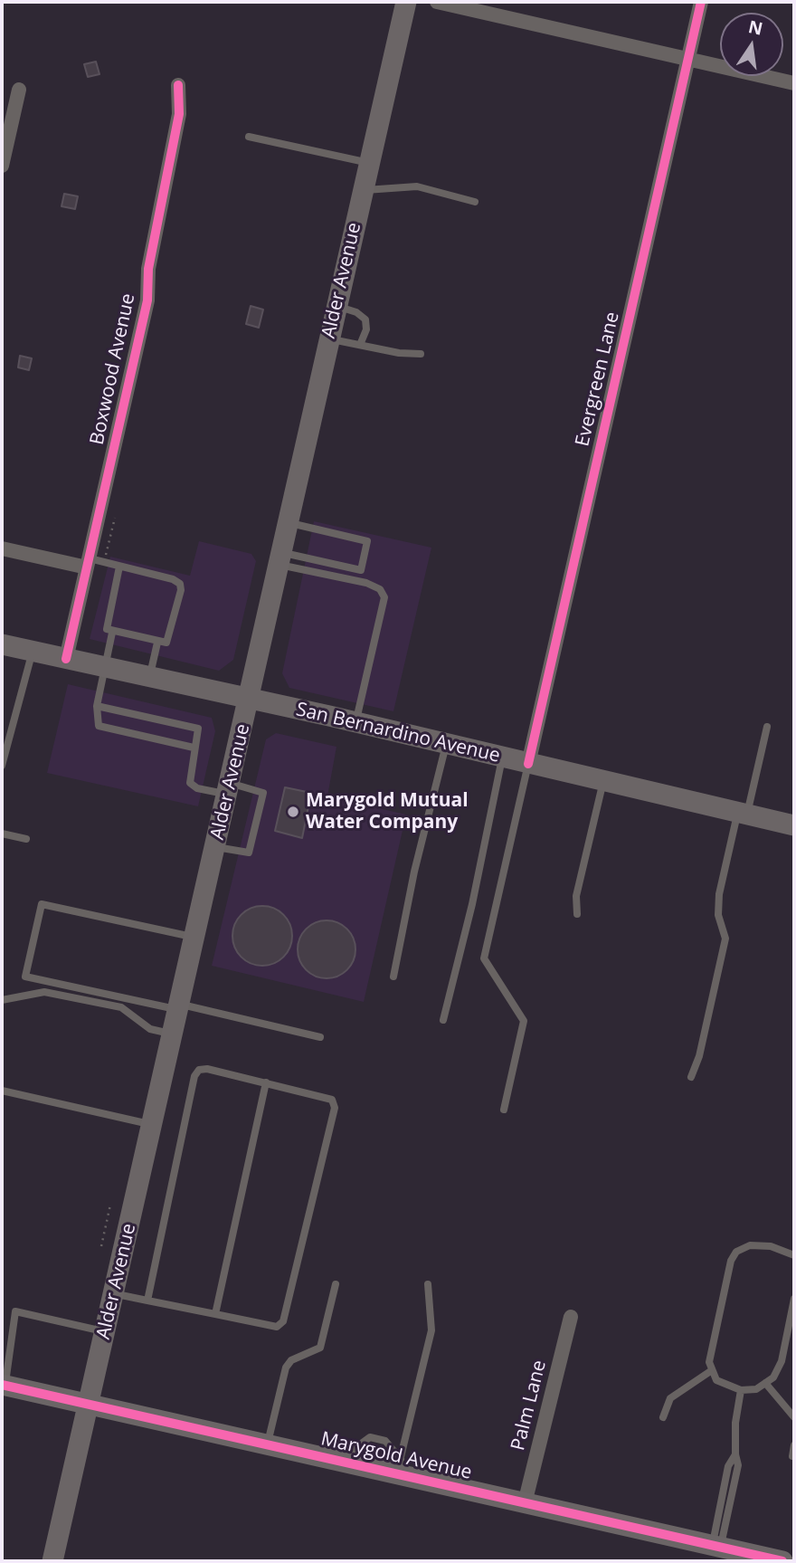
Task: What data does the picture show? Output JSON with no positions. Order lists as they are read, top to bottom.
{
  "streets": {
    "main road": ["Alder Avenue", "San Bernardino Avenue", "Marygold Avenue"],
    "street": ["Boxwood Avenue", "Evergreen Lane", "Palm Lane"]
  },
  "crossings": [
    ["Alder Avenue", "San Bernardino Avenue"],
    ["Alder Avenue", "Marygold Avenue"],
    ["Boxwood Avenue", "San Bernardino Avenue"],
    ["Evergreen Lane", "San Bernardino Avenue"],
    ["Palm Lane", "Marygold Avenue"]
  ],
  "places": ["Marygold Mutual Water Company"],
  "north": "top"
}
